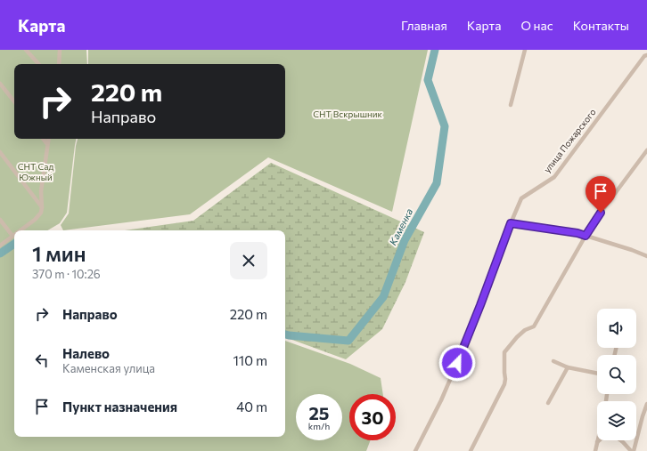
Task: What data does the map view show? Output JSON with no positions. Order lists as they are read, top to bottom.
{
  "streets": {
    "street": ["улица Пожарского"]
  },
  "water": ["Каменка"],
  "parks": ["СНТ Вскрышник", "СНТ Сад Южный"],
  "page": {
    "header": "Карта",
    "nav": [
      "Главная",
      "Карта",
      "О нас",
      "Контакты"
    ],
    "turn": ["220 m", "Направо"],
    "heading": ["1 мин", "370 m · 10:26"],
    "list": [
      {
        "name": "Направо",
        "value": "220 m"
      },
      {
        "name": "Налево",
        "note": "Каменская улица",
        "value": "110 m"
      },
      {
        "name": "Пункт назначения",
        "value": "40 m"
      }
    ],
    "speed": "25 km/h",
    "limit": "30"
  }
}
